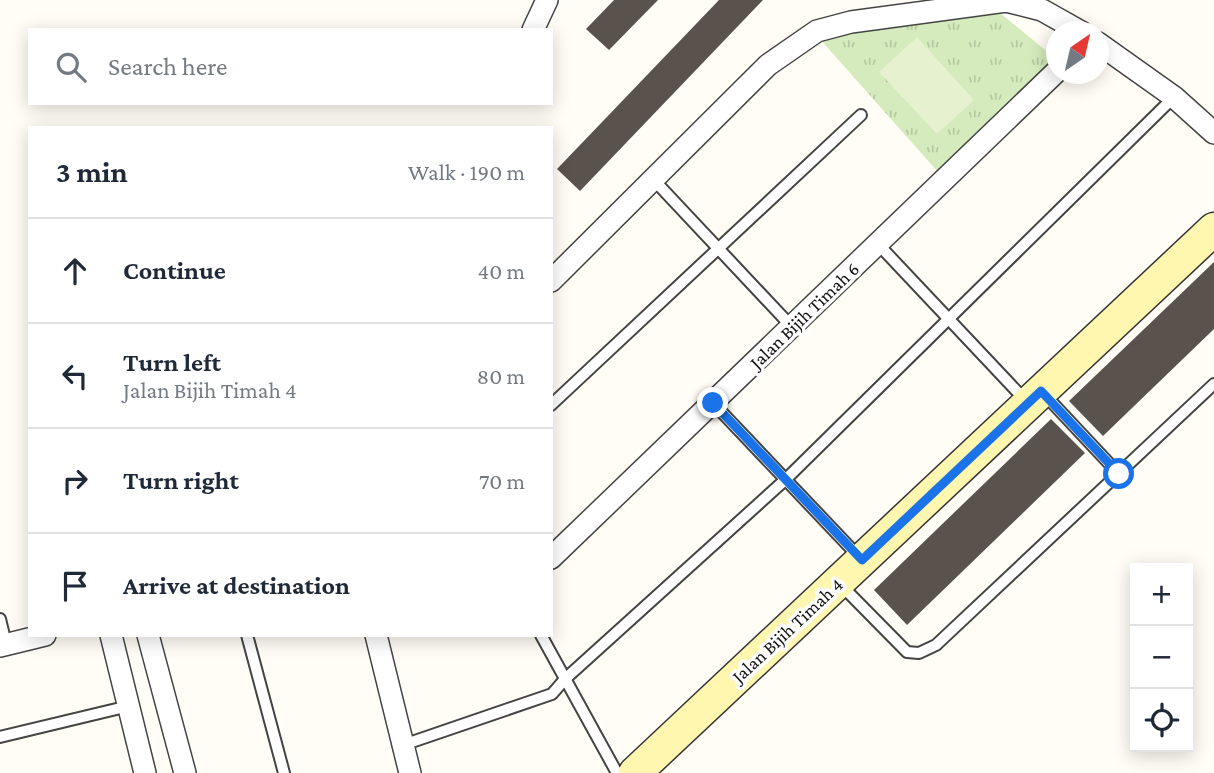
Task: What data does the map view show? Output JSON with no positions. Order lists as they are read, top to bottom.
{
  "streets": {
    "street": ["Jalan Bijih Timah 6", "Jalan Bijih Timah 4"]
  },
  "north": "top right",
  "page": {
    "search": "Search here",
    "heading": ["3 min", "Walk · 190 m"],
    "list": [
      ["Continue", "40 m"],
      ["Turn left", "Jalan Bijih Timah 4", "80 m"],
      ["Turn right", "70 m"],
      "Arrive at destination"
    ],
    "map_buttons": ["+", "−"]
  }
}
